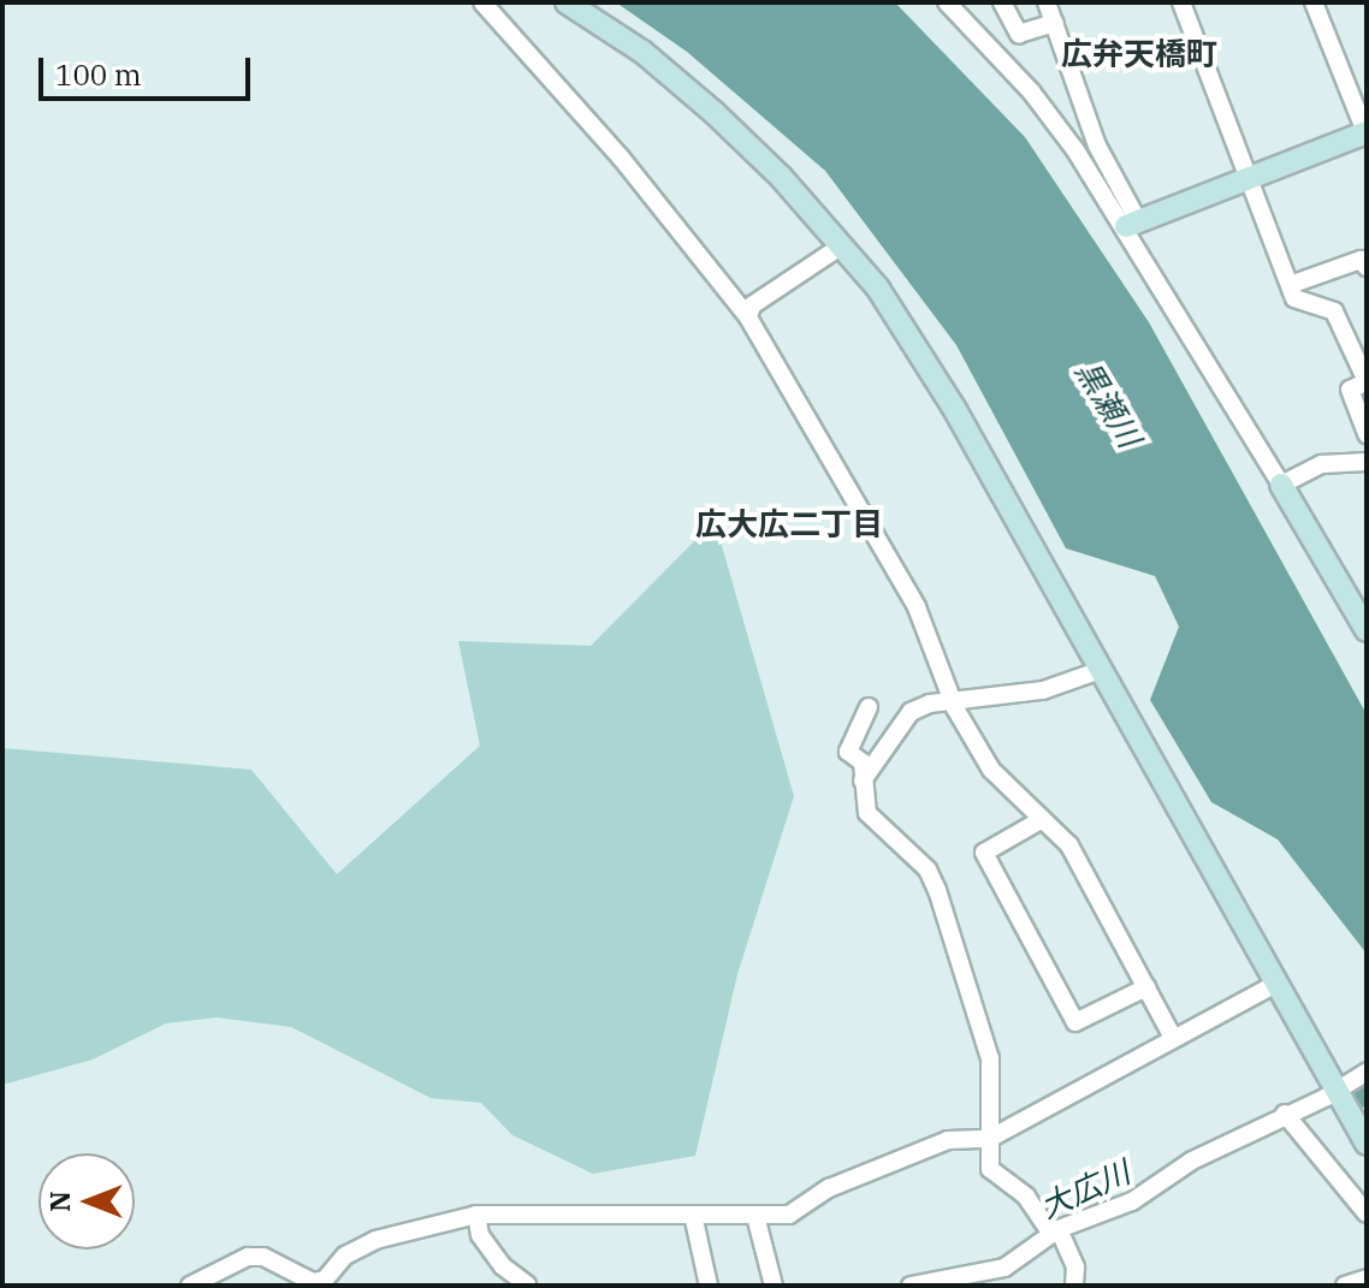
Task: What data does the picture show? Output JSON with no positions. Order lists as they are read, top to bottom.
{
  "districts": ["広弁天橋町", "広大広二丁目"],
  "water": ["黒瀬川", "大広川"],
  "scale_bar": "100 m",
  "north": "left"
}
